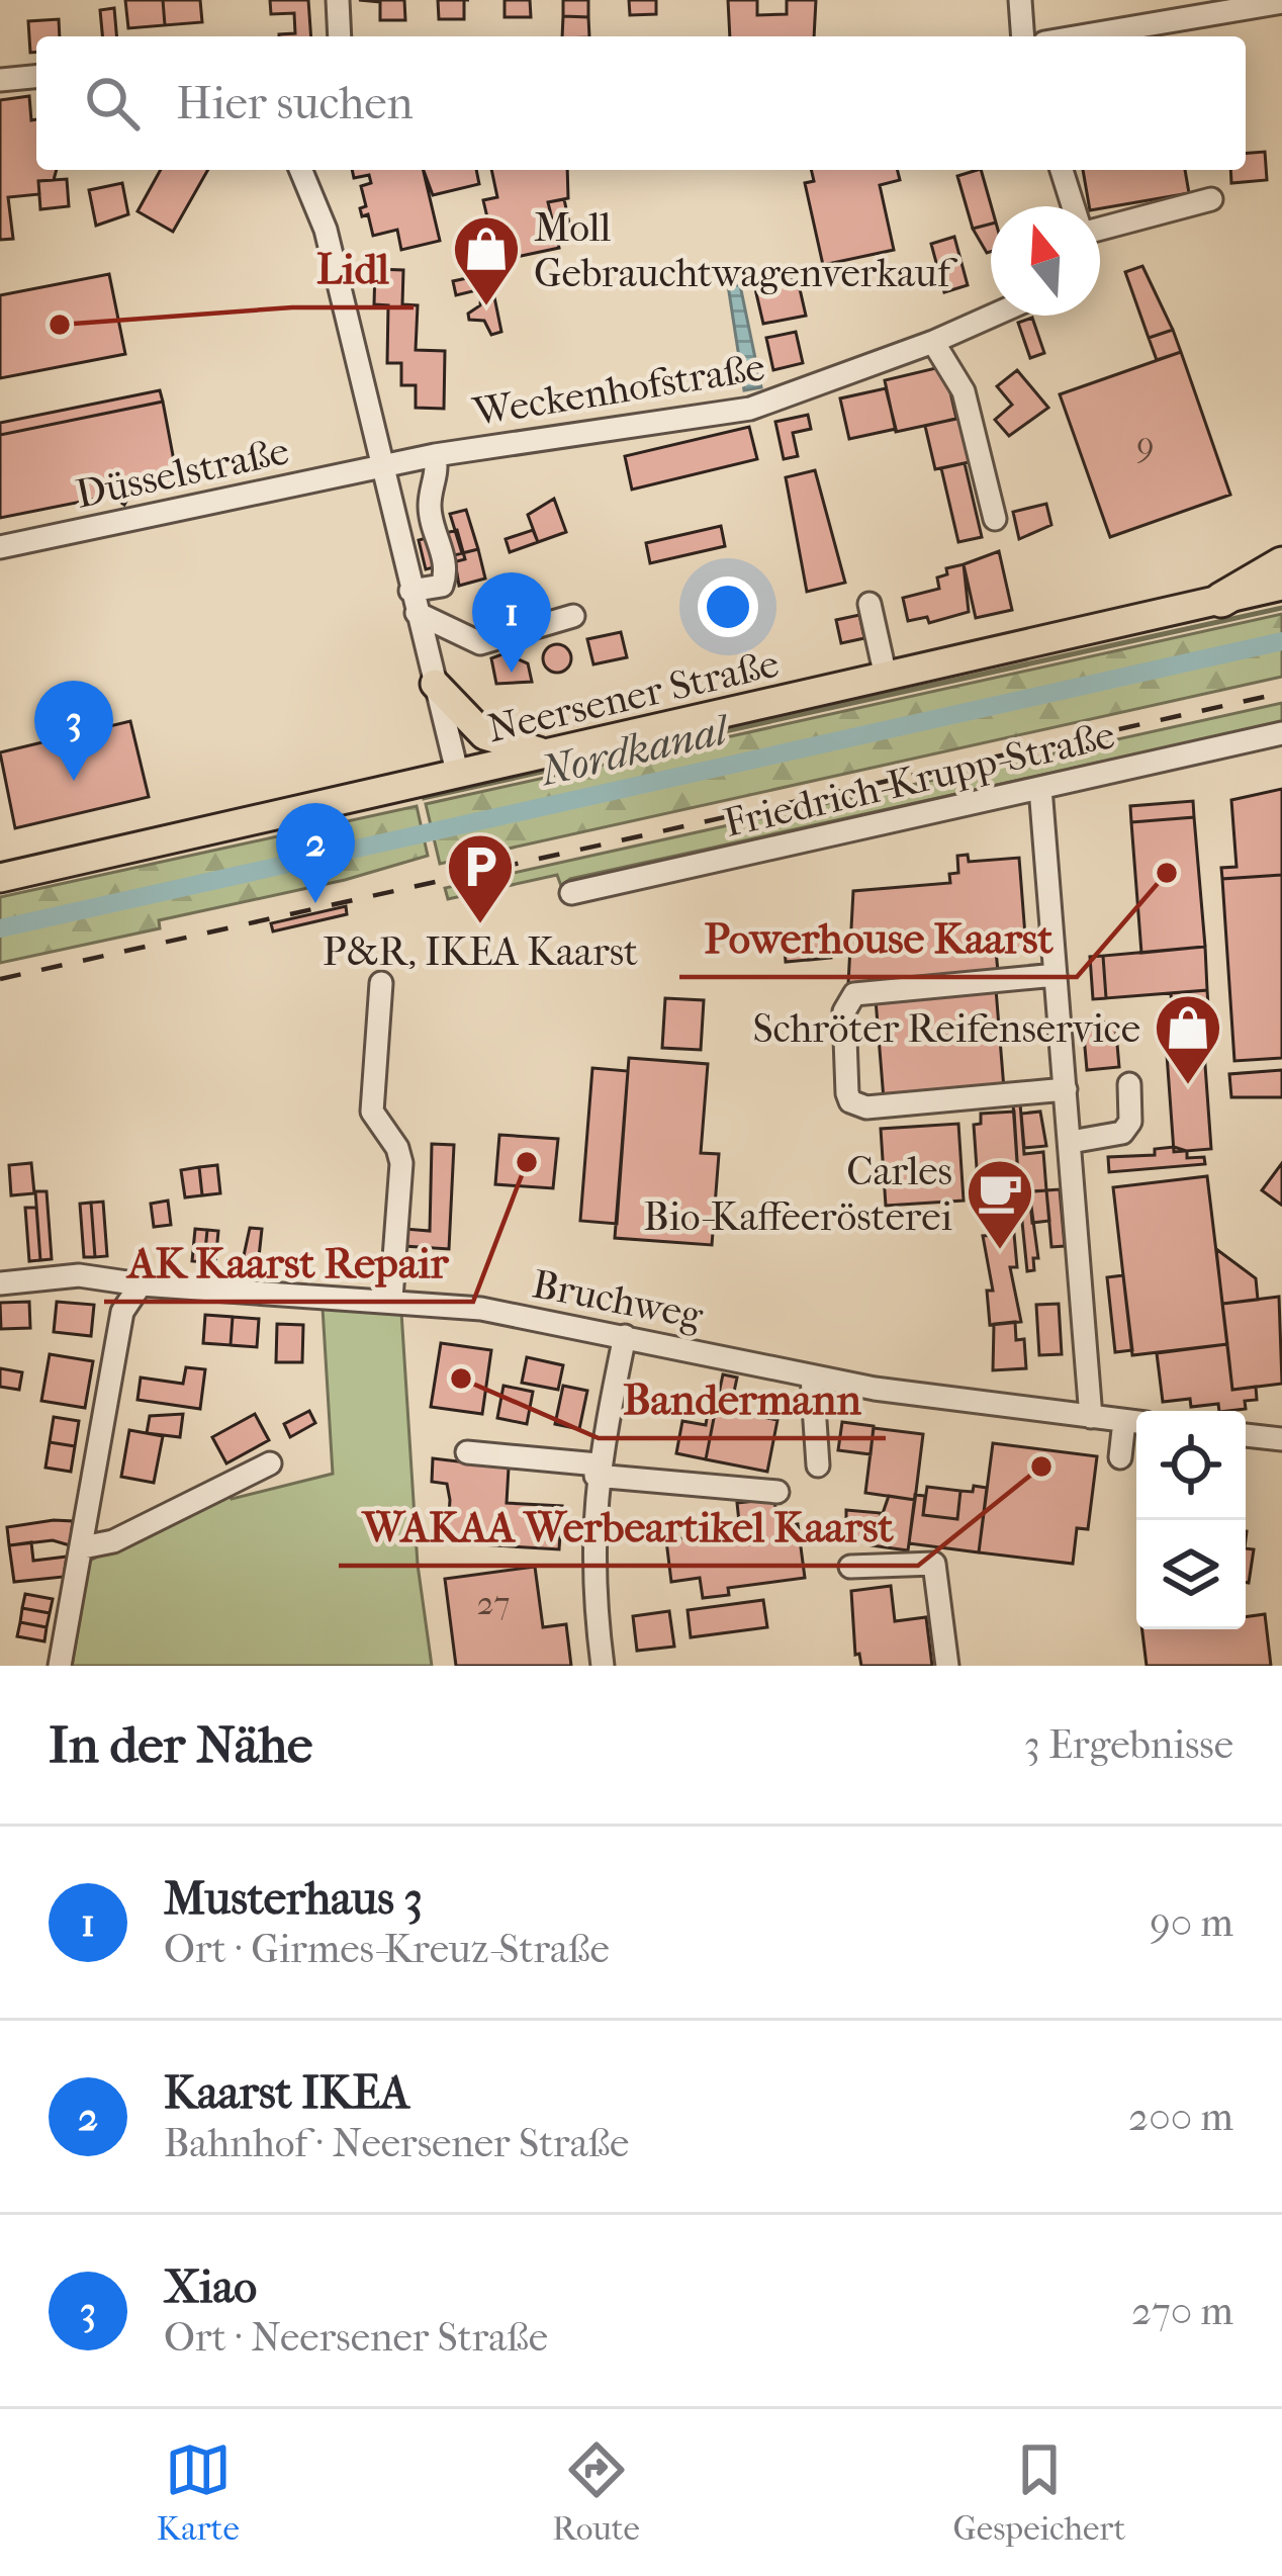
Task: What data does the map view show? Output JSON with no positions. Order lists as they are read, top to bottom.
{
  "streets": {
    "main road": ["Neersener Straße"],
    "street": [
      "Weckenhofstraße",
      "Düsselstraße",
      "Friedrich-Krupp-Straße",
      "Bruchweg"
    ]
  },
  "crossings": [
    ["Weckenhofstraße", "Düsselstraße"]
  ],
  "water": ["Nordkanal"],
  "places": {
    "shop": ["Moll Gebrauchtwagenverkauf", "Schröter Reifenservice"],
    "other": [
      "Lidl",
      "Powerhouse Kaarst",
      "AK Kaarst Repair",
      "Bandermann",
      "WAKAA Werbeartikel Kaarst"
    ],
    "parking": ["P&R, IKEA Kaarst"],
    "cafe": ["Carles Bio-Kaffeerösterei"]
  },
  "house_numbers": ["9", "27"],
  "north": "top",
  "page": {
    "search": "Hier suchen",
    "pins": ["1", "3", "2"],
    "heading": ["In der Nähe", "3 Ergebnisse"],
    "list": [
      {
        "mark": "1",
        "name": "Musterhaus 3",
        "note": "Ort · Girmes-Kreuz-Straße",
        "value": "90 m"
      },
      {
        "mark": "2",
        "name": "Kaarst IKEA",
        "note": "Bahnhof · Neersener Straße",
        "value": "200 m"
      },
      {
        "mark": "3",
        "name": "Xiao",
        "note": "Ort · Neersener Straße",
        "value": "270 m"
      }
    ],
    "nav": ["Karte", "Route", "Gespeichert"]
  }
}
